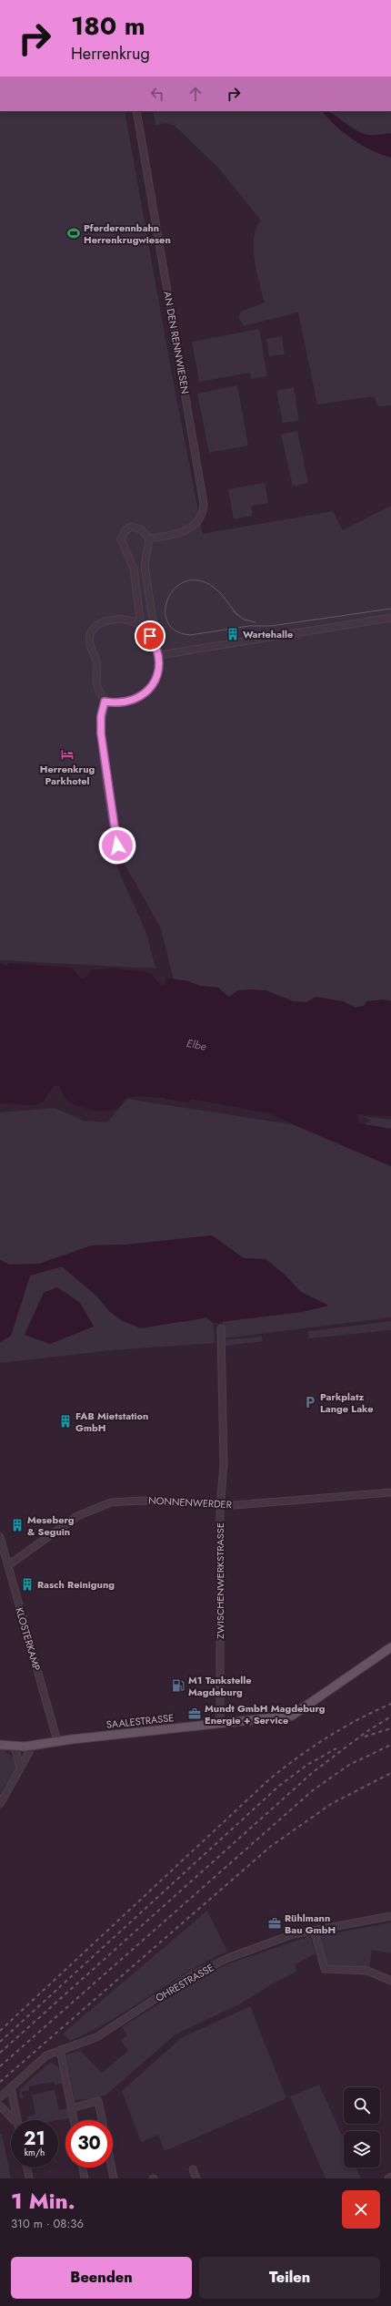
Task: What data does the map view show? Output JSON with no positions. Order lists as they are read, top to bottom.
{
  "streets": {
    "main road": ["SAALESTRASSE"],
    "street": [
      "AN DEN RENNWIESEN",
      "NONNENWERDER",
      "ZWISCHENWERKSTRASSE",
      "KLOSTERKAMP",
      "OHRESTRASSE"
    ]
  },
  "crossings": [
    ["NONNENWERDER", "ZWISCHENWERKSTRASSE"],
    ["NONNENWERDER", "KLOSTERKAMP"],
    ["ZWISCHENWERKSTRASSE", "SAALESTRASSE"],
    ["KLOSTERKAMP", "SAALESTRASSE"]
  ],
  "water": ["Elbe"],
  "places": {
    "sports": ["Pferderennbahn Herrenkrugwiesen"],
    "building": [
      "Wartehalle",
      "FAB Mietstation GmbH",
      "Meseberg & Seguin",
      "Rasch Reinigung"
    ],
    "hotel": ["Herrenkrug Parkhotel"],
    "parking": ["Parkplatz Lange Lake"],
    "fuel station": ["M1 Tankstelle Magdeburg"],
    "office": ["Mundt GmbH Magdeburg Energie + Service", "Rühlmann Bau GmbH"]
  },
  "page": {
    "turn": ["180 m", "Herrenkrug"],
    "speed": "21 km/h",
    "limit": "30",
    "heading": ["1 Min.", "310 m · 08:36"],
    "buttons": ["Beenden", "Teilen"]
  }
}
